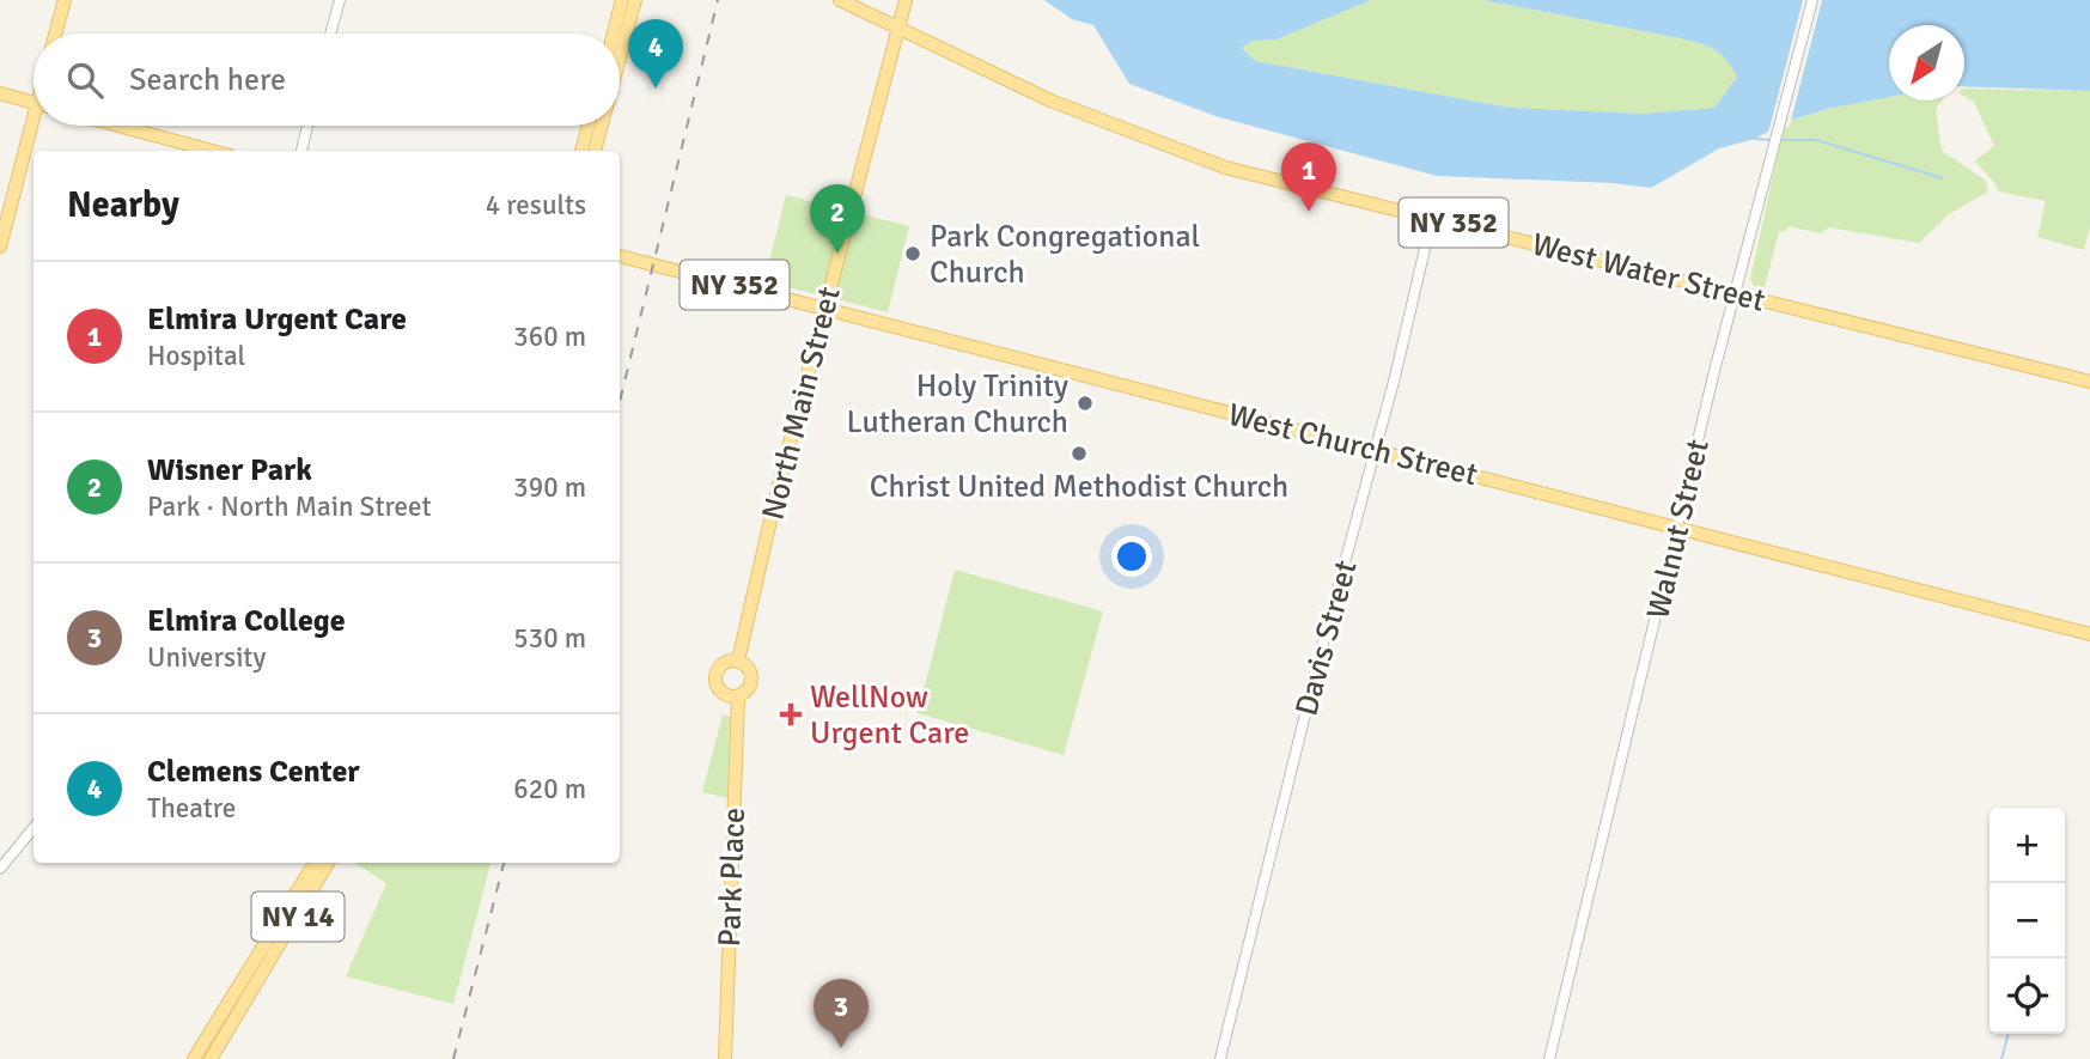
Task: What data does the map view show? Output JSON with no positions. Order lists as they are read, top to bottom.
{
  "streets": {
    "main road": [
      "NY 352",
      "West Water Street",
      "North Main Street",
      "West Church Street",
      "Park Place",
      "NY 14"
    ],
    "street": ["Walnut Street", "Davis Street"]
  },
  "crossings": [
    ["West Water Street", "North Main Street"],
    ["West Water Street", "Walnut Street"],
    ["West Water Street", "Davis Street"],
    ["North Main Street", "West Church Street"],
    ["North Main Street", "Park Place"],
    ["West Church Street", "Walnut Street"],
    ["West Church Street", "Davis Street"]
  ],
  "places": {
    "other": ["Park Congregational Church", "Holy Trinity Lutheran Church", "Christ United Methodist Church"],
    "health": ["WellNow Urgent Care"]
  },
  "north": "bottom left",
  "page": {
    "pins": [
      "4",
      "1",
      "2",
      "3"
    ],
    "search": "Search here",
    "heading": ["Nearby", "4 results"],
    "list": [
      {
        "mark": "1",
        "name": "Elmira Urgent Care",
        "note": "Hospital",
        "value": "360 m"
      },
      {
        "mark": "2",
        "name": "Wisner Park",
        "note": "Park · North Main Street",
        "value": "390 m"
      },
      {
        "mark": "3",
        "name": "Elmira College",
        "note": "University",
        "value": "530 m"
      },
      {
        "mark": "4",
        "name": "Clemens Center",
        "note": "Theatre",
        "value": "620 m"
      }
    ],
    "map_buttons": ["+", "−"]
  }
}
